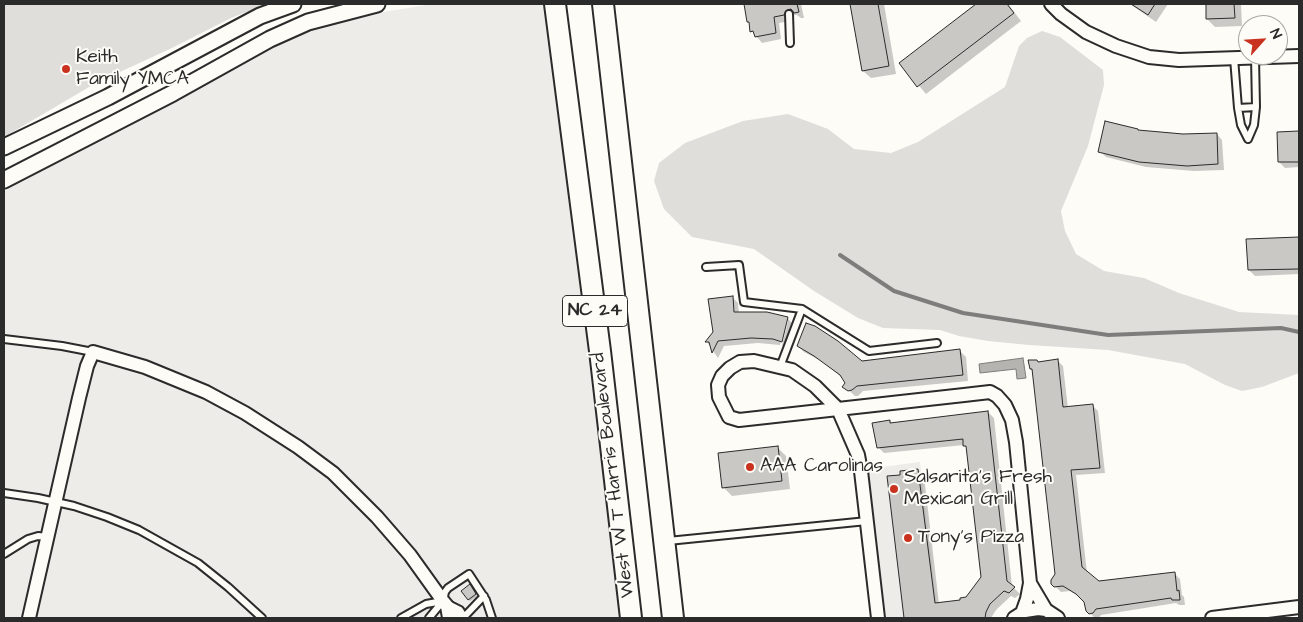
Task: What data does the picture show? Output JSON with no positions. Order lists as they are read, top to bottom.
{
  "streets": {
    "main road": ["NC 24", "West W T Harris Boulevard"]
  },
  "places": [
    "Keith Family YMCA",
    "AAA Carolinas",
    "Salsarita's Fresh Mexican Grill",
    "Tony's Pizza"
  ],
  "north": "top right"
}
